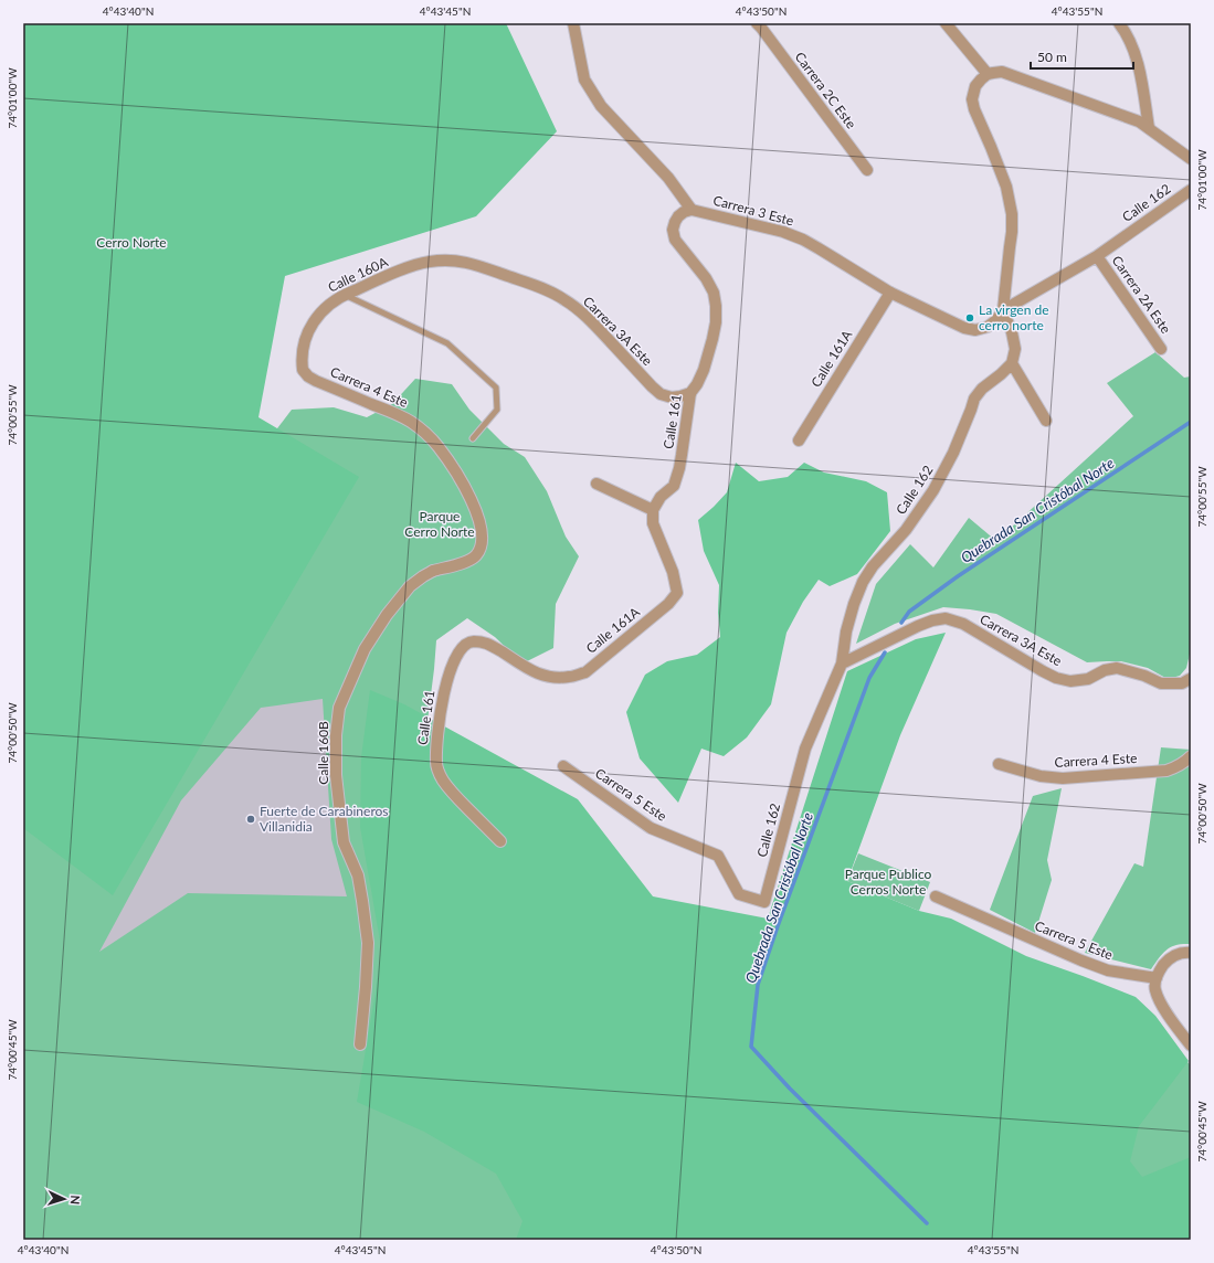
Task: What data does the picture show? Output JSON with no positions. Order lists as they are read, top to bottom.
{
  "streets": {
    "street": [
      "Carrera 2C Este",
      "Calle 162",
      "Carrera 3 Este",
      "Calle 160A",
      "Carrera 2A Este",
      "Carrera 3A Este",
      "Calle 161A",
      "Carrera 4 Este",
      "Calle 161",
      "Calle 160B",
      "Carrera 5 Este"
    ]
  },
  "crossings": [
    ["Calle 162", "Carrera 3 Este"],
    ["Calle 162", "Carrera 2A Este"],
    ["Calle 162", "Carrera 3A Este"],
    ["Calle 162", "Carrera 5 Este"],
    ["Carrera 3 Este", "Calle 161A"],
    ["Carrera 3 Este", "Calle 161"],
    ["Calle 160A", "Carrera 3A Este"],
    ["Calle 160A", "Carrera 4 Este"],
    ["Carrera 3A Este", "Calle 161"],
    ["Calle 161A", "Calle 161"],
    ["Carrera 4 Este", "Calle 160B"]
  ],
  "water": ["Quebrada San Cristóbal Norte"],
  "parks": ["Cerro Norte", "Parque Cerro Norte", "Parque Publico Cerros Norte"],
  "places": ["La virgen de cerro norte", "Fuerte de Carabineros Villanidia"],
  "scale_bar": "50 m",
  "north": "right",
  "coordinates": [
    "4°43'40\"N",
    "4°43'45\"N",
    "4°43'50\"N",
    "4°43'55\"N",
    "74°01'00\"W",
    "74°00'55\"W",
    "74°00'50\"W",
    "74°00'45\"W"
  ]
}
